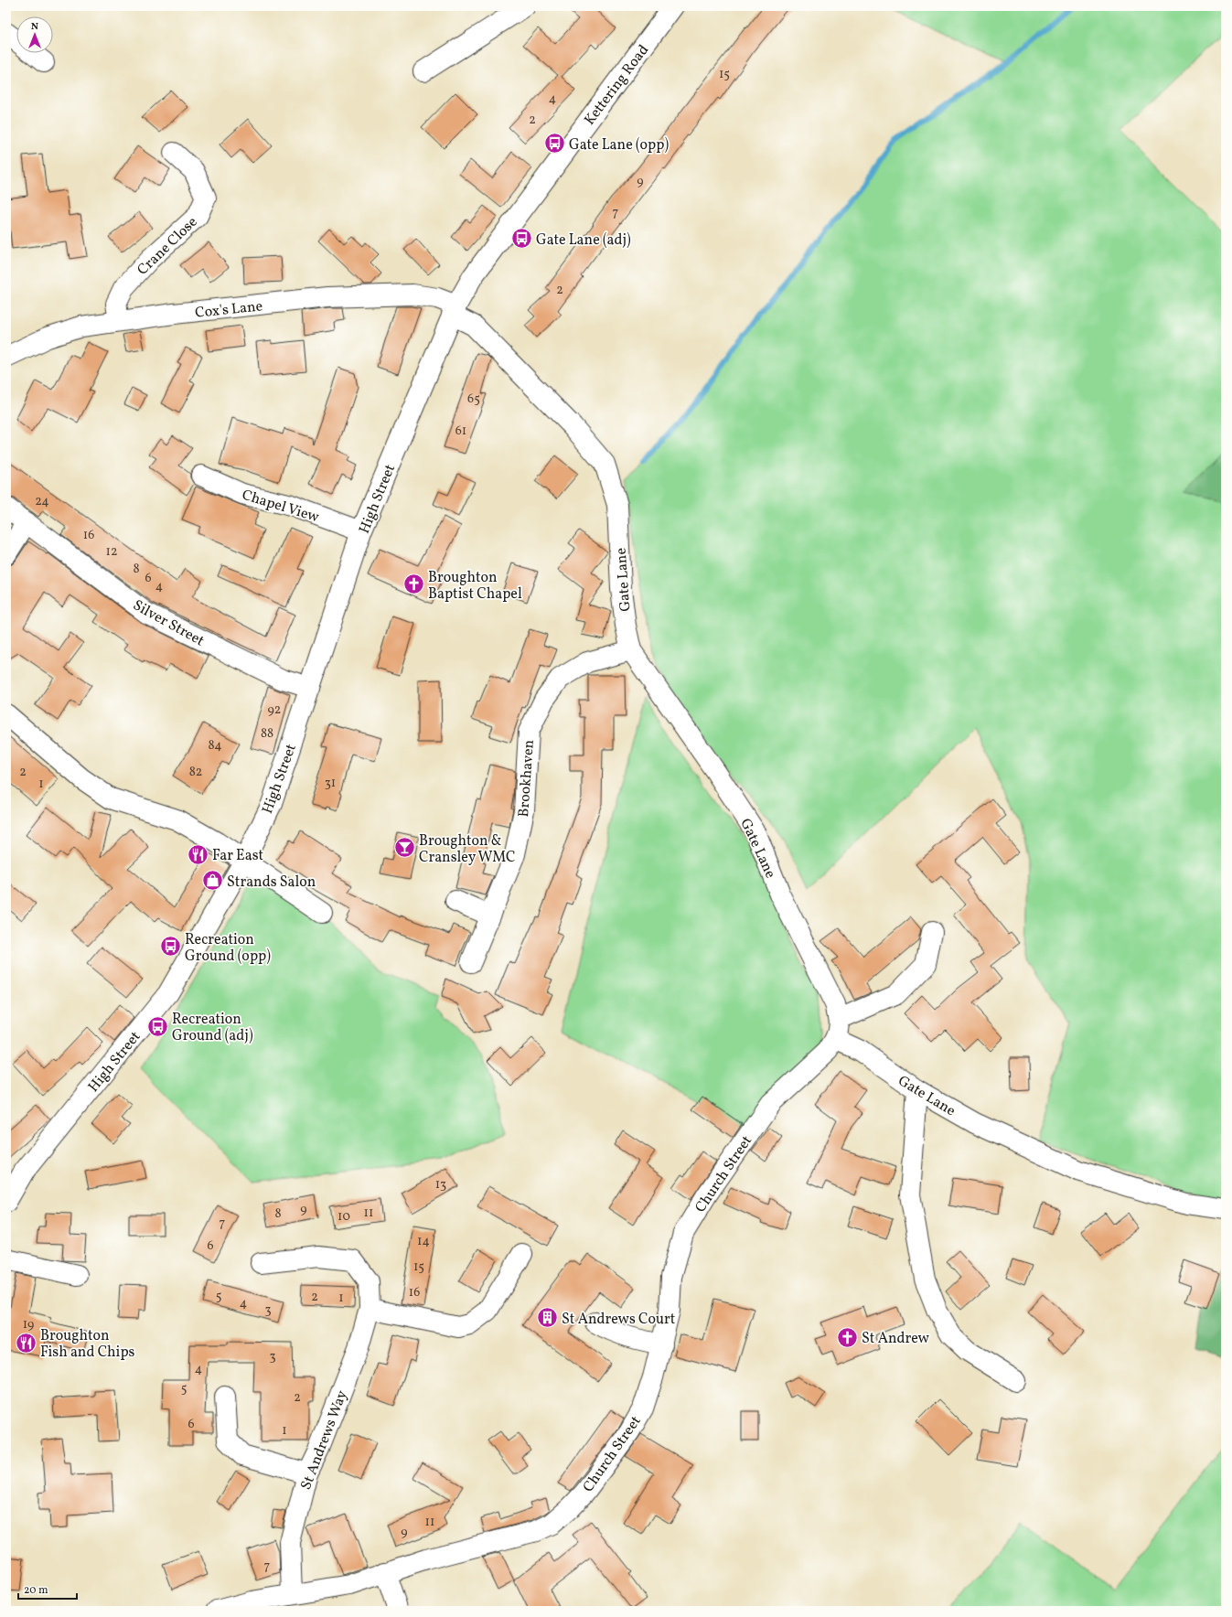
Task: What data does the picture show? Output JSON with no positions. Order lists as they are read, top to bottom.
{
  "streets": {
    "street": [
      "Kettering Road",
      "Crane Close",
      "Cox's Lane",
      "High Street",
      "Chapel View",
      "Gate Lane",
      "Silver Street",
      "Brookhaven",
      "Church Street",
      "St Andrews Way"
    ]
  },
  "crossings": [
    ["Kettering Road", "Cox's Lane"],
    ["Kettering Road", "High Street"],
    ["Kettering Road", "Gate Lane"],
    ["Crane Close", "Cox's Lane"],
    ["Cox's Lane", "High Street"],
    ["Cox's Lane", "Gate Lane"],
    ["High Street", "Chapel View"],
    ["High Street", "Gate Lane"],
    ["High Street", "Silver Street"],
    ["Gate Lane", "Brookhaven"],
    ["Gate Lane", "Church Street"],
    ["Church Street", "St Andrews Way"]
  ],
  "places": {
    "bus stop": [
      "Gate Lane (opp)",
      "Gate Lane (adj)",
      "Recreation Ground (opp)",
      "Recreation Ground (adj)"
    ],
    "church": ["Broughton Baptist Chapel", "St Andrew"],
    "bar": ["Broughton & Cransley WMC"],
    "restaurant": ["Far East", "Broughton Fish and Chips"],
    "shop": ["Strands Salon"],
    "building": ["St Andrews Court"]
  },
  "house_numbers": [
    "15",
    "4",
    "2",
    "9",
    "7",
    "2",
    "65",
    "61",
    "24",
    "16",
    "12",
    "8",
    "6",
    "4",
    "92",
    "88",
    "84",
    "2",
    "82",
    "31",
    "1",
    "13",
    "9",
    "11",
    "8",
    "10",
    "7",
    "14",
    "6",
    "15",
    "16",
    "5",
    "2",
    "1",
    "4",
    "3",
    "19",
    "3",
    "4",
    "5",
    "2",
    "6",
    "1",
    "11",
    "9",
    "7"
  ],
  "scale_bar": "20 m",
  "north": "top"
}
